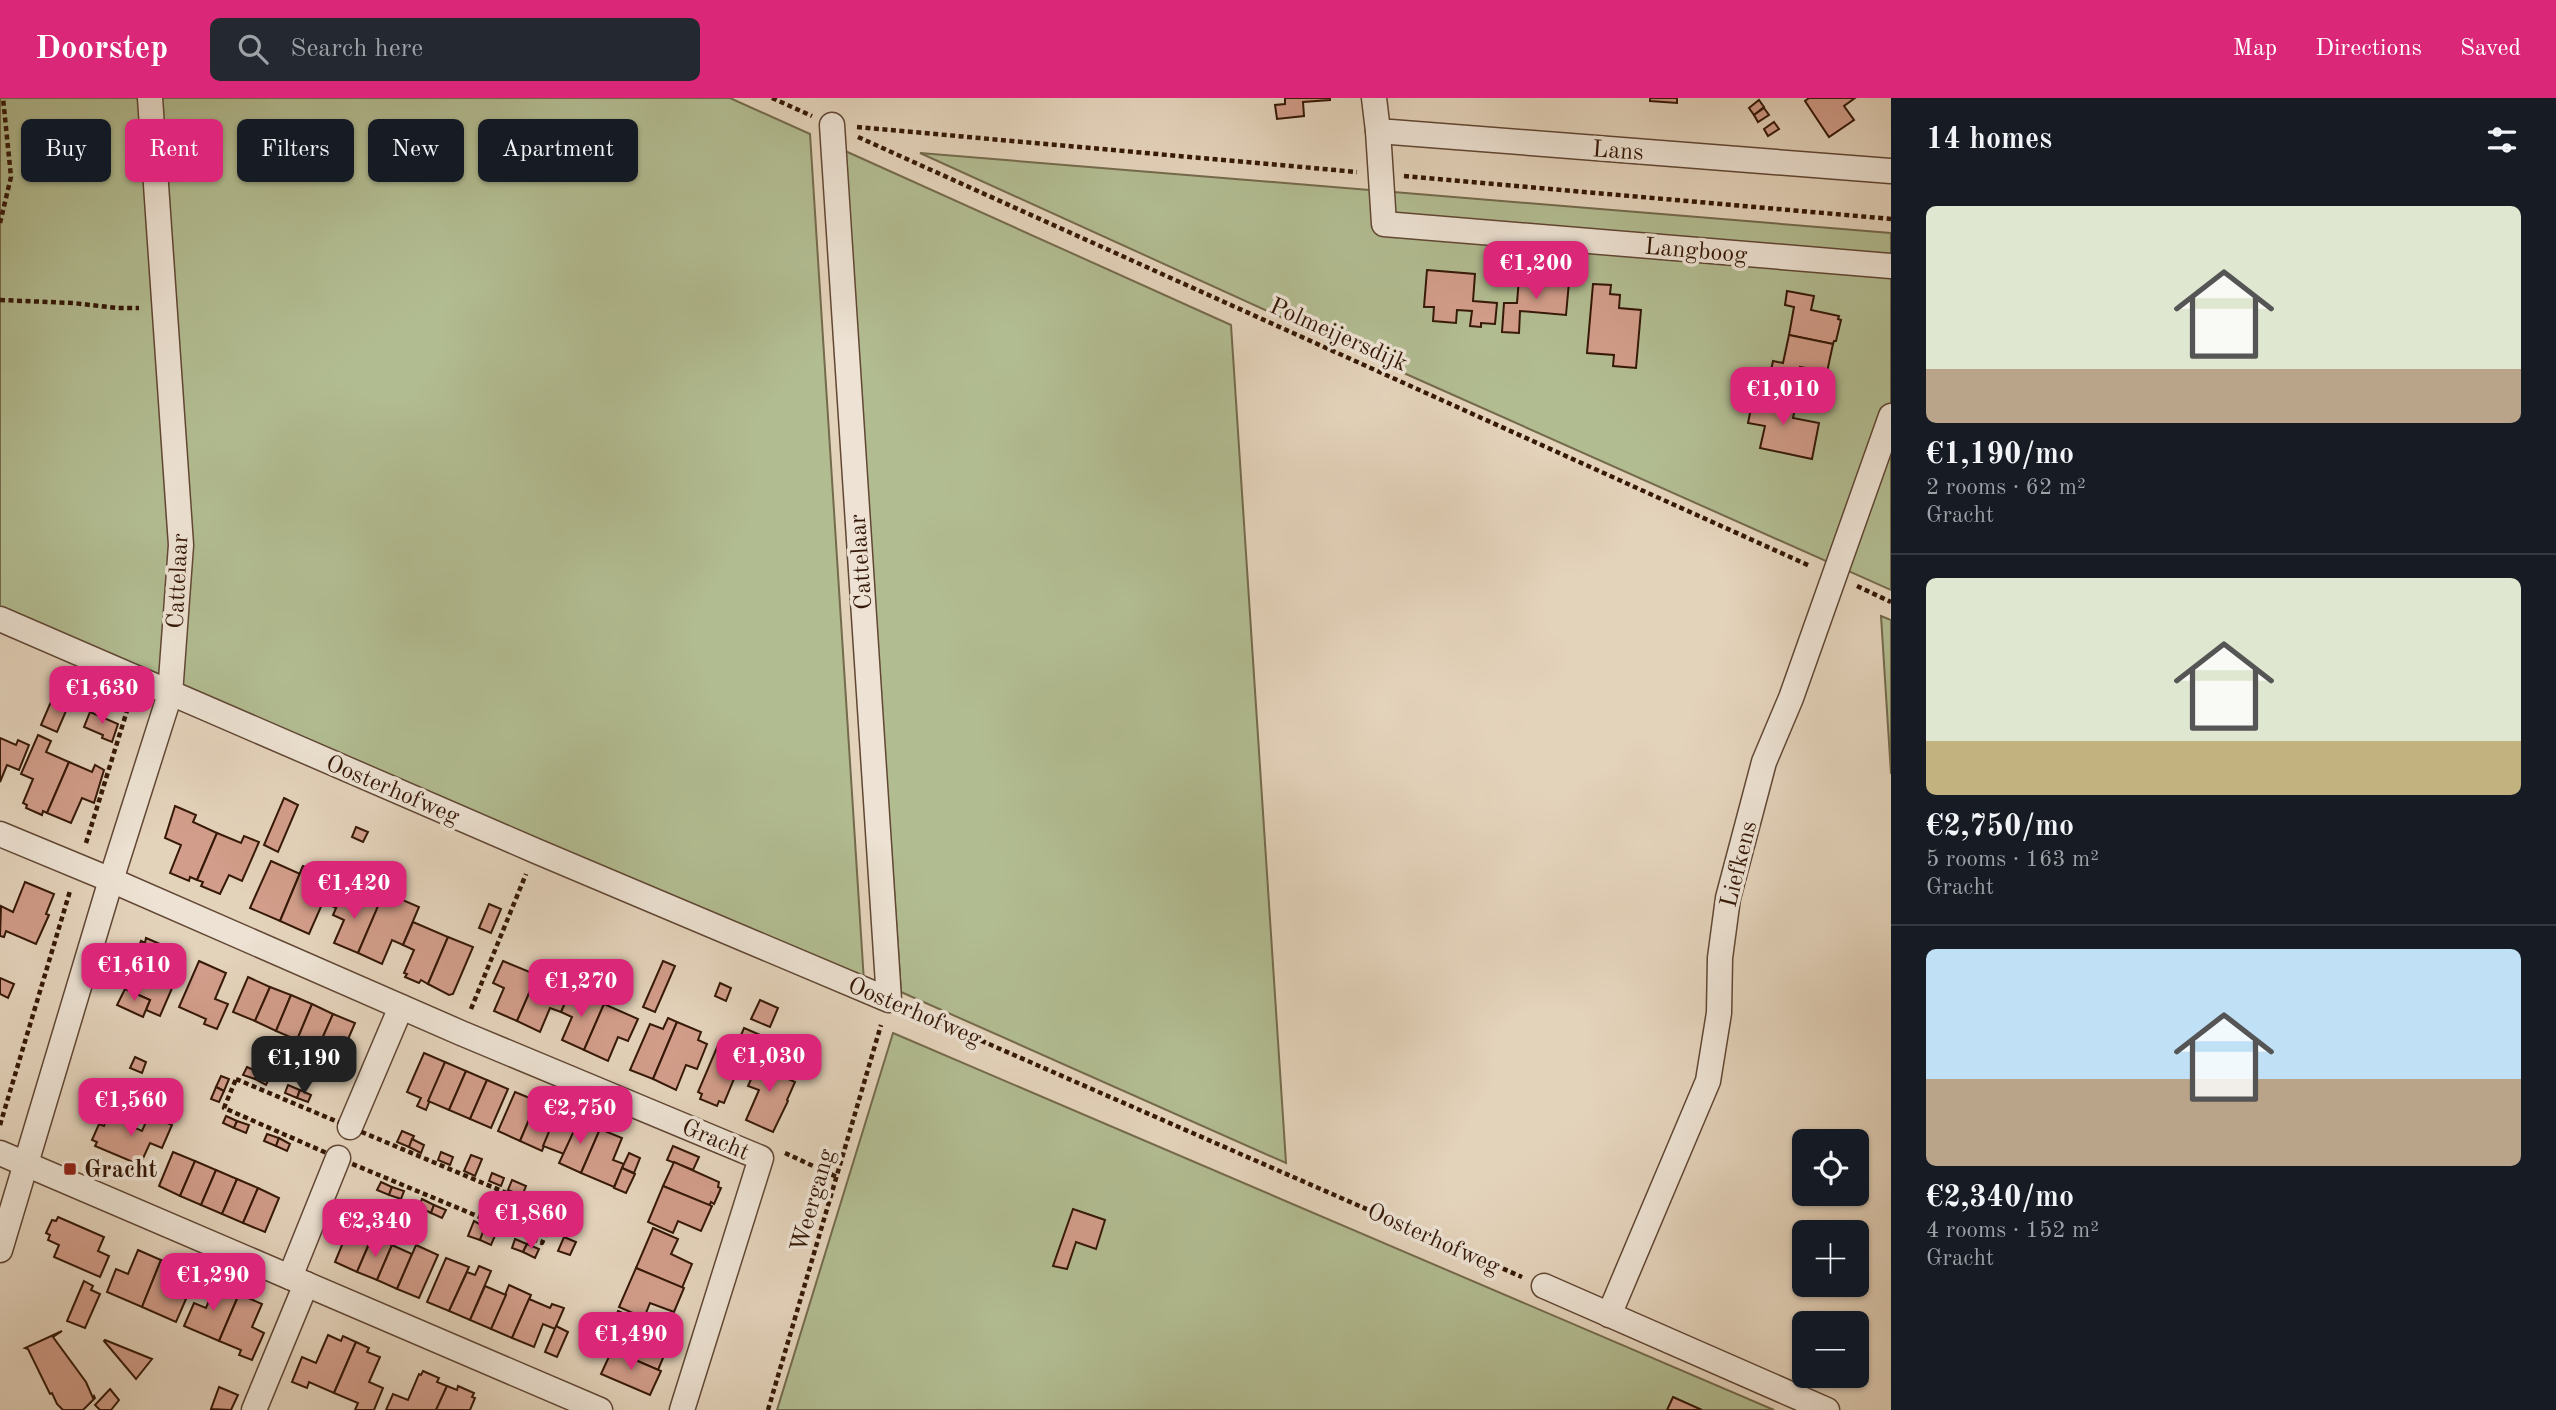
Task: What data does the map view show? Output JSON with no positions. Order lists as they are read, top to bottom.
{
  "streets": {
    "street": [
      "Lans",
      "Langboog",
      "Cattelaar",
      "Oosterhofweg",
      "Liefkens",
      "Gracht"
    ],
    "path": ["Polmeijersdijk", "Weergang"]
  },
  "crossings": [
    ["Lans", "Langboog"],
    ["Polmeijersdijk", "Cattelaar"],
    ["Polmeijersdijk", "Liefkens"],
    ["Cattelaar", "Oosterhofweg"],
    ["Cattelaar", "Gracht"],
    ["Cattelaar", "Weergang"],
    ["Oosterhofweg", "Weergang"],
    ["Gracht", "Weergang"]
  ],
  "places": {
    "transit": ["Gracht"]
  },
  "page": {
    "header": "Doorstep",
    "search": "Search here",
    "nav": ["Map", "Directions", "Saved"],
    "heading": "14 homes",
    "chip": [
      "Buy",
      "Rent",
      "Filters",
      "New",
      "Apartment"
    ],
    "list": [
      {
        "name": "€1,190/mo",
        "note": "2 rooms · 62 m² · Gracht"
      },
      {
        "name": "€2,750/mo",
        "note": "5 rooms · 163 m² · Gracht"
      },
      {
        "name": "€2,340/mo",
        "note": "4 rooms · 152 m² · Gracht"
      }
    ],
    "price": [
      "€1,200",
      "€1,010",
      "€1,630",
      "€1,420",
      "€1,610",
      "€1,270",
      "€1,030",
      "€1,190",
      "€1,560",
      "€2,750",
      "€1,860",
      "€2,340",
      "€1,290",
      "€1,490"
    ],
    "map_buttons": ["+", "−"]
  }
}
